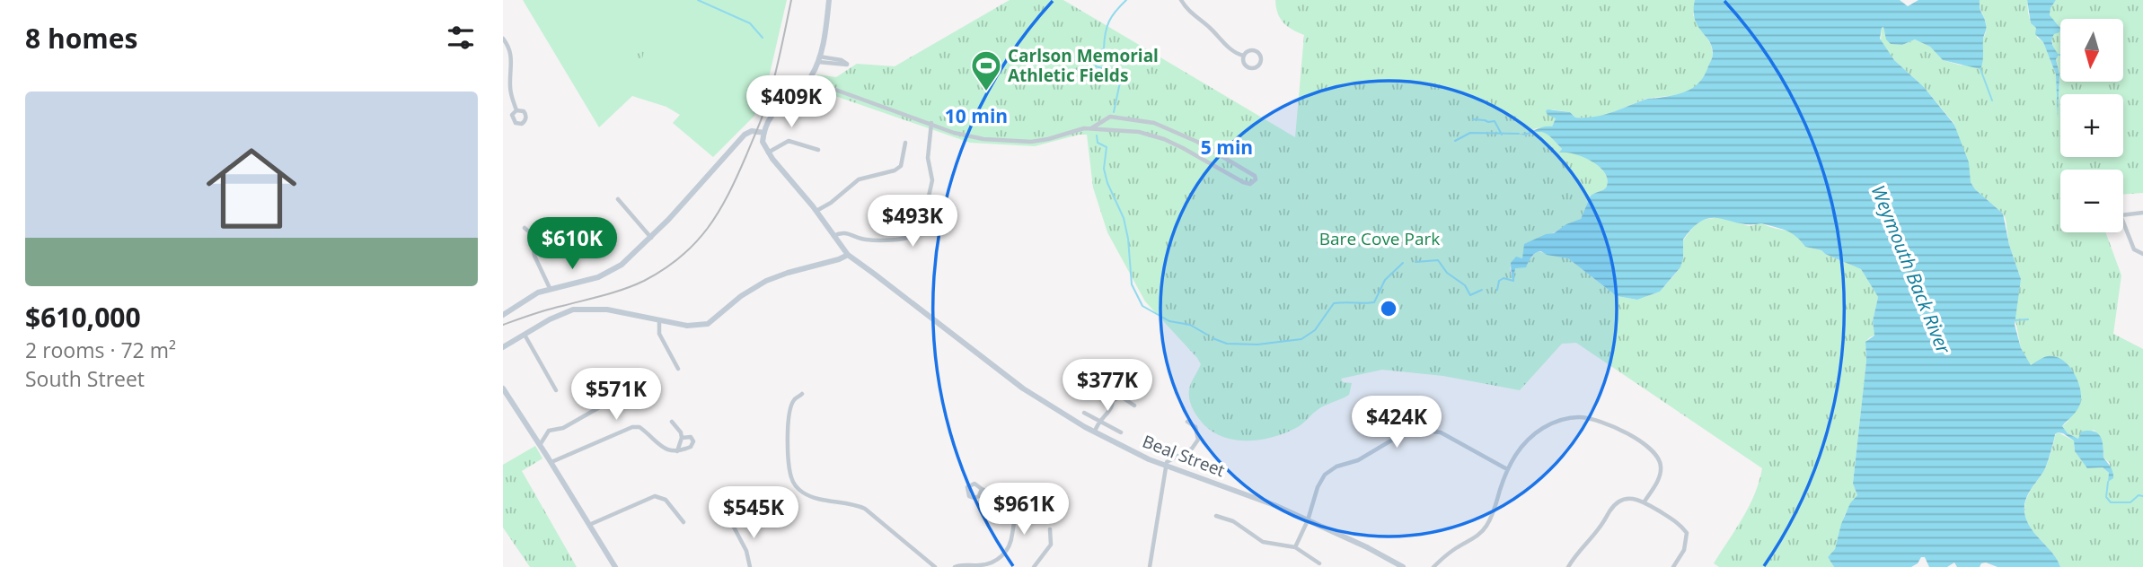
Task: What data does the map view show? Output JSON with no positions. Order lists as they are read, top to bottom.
{
  "streets": {
    "street": ["Beal Street"]
  },
  "water": ["Weymouth Back River"],
  "parks": ["Bare Cove Park"],
  "places": {
    "sports": ["Carlson Memorial Athletic Fields"]
  },
  "north": "bottom",
  "page": {
    "heading": "8 homes",
    "map_buttons": ["+", "−"],
    "list": [
      {
        "name": "$610,000",
        "note": "2 rooms · 72 m² · South Street"
      }
    ],
    "price": [
      "$409K",
      "$493K",
      "$610K",
      "$377K",
      "$571K",
      "$424K",
      "$961K",
      "$545K"
    ]
  },
  "rings": ["10 min", "5 min"]
}
